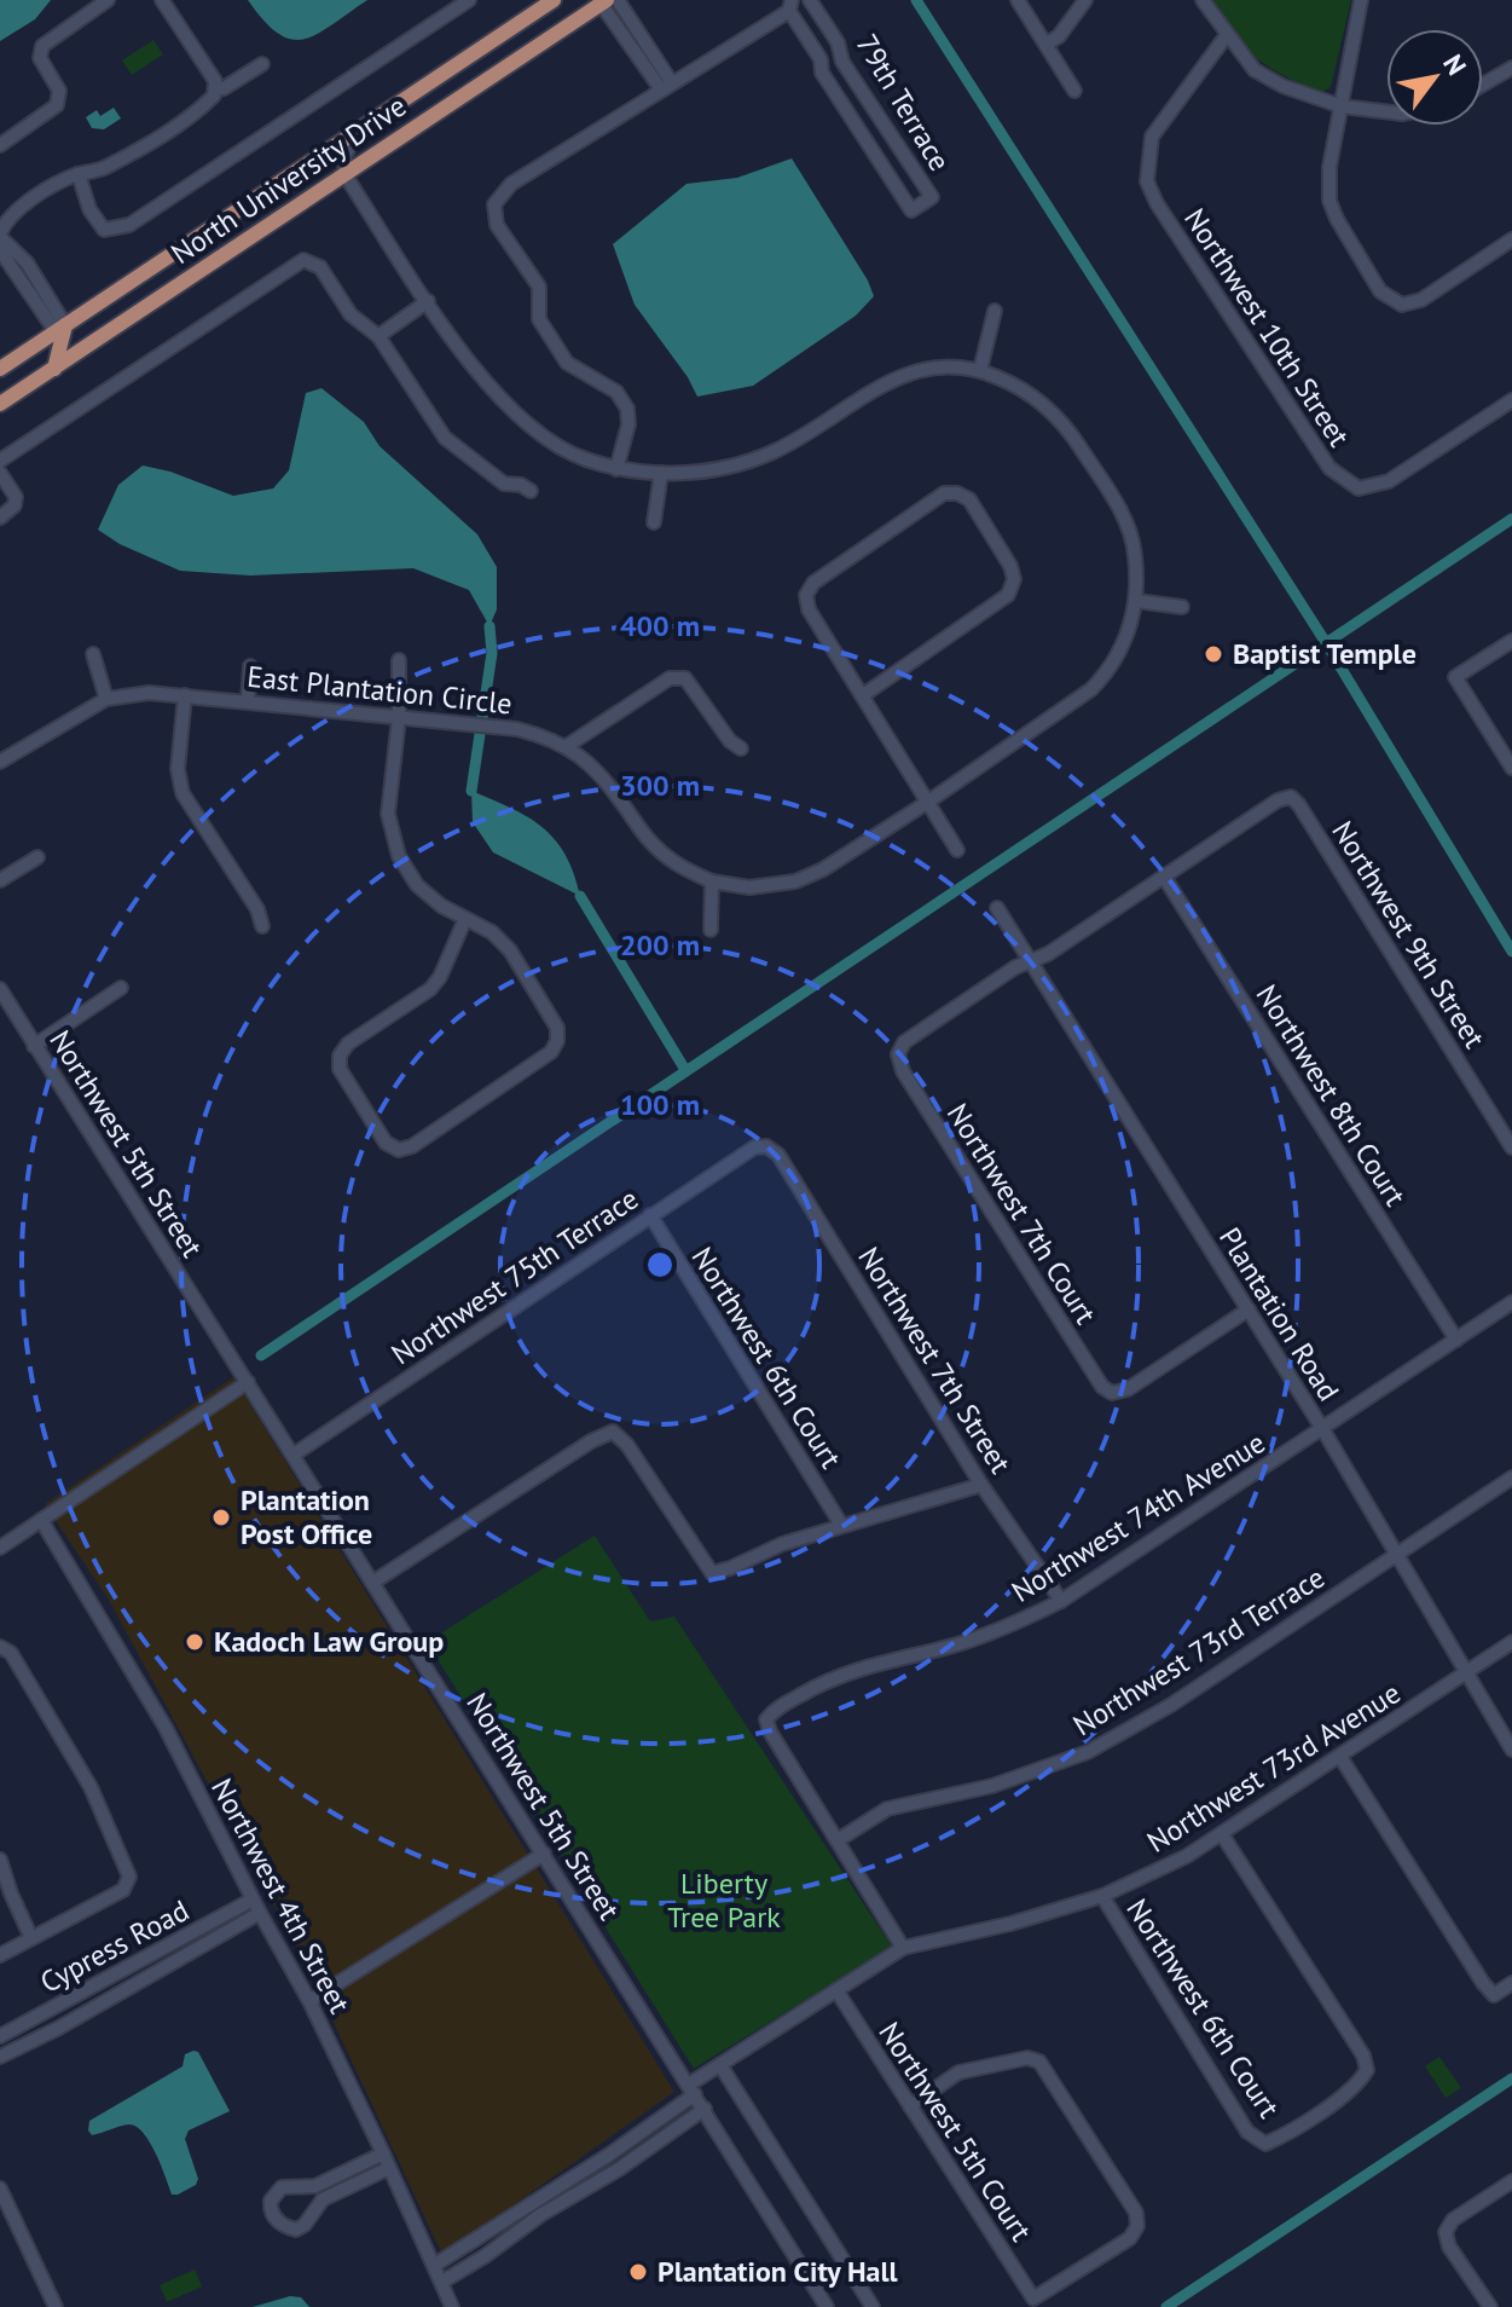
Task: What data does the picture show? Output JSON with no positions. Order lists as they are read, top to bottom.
{
  "streets": {
    "main road": ["North University Drive"],
    "street": [
      "79th Terrace",
      "Northwest 10th Street",
      "East Plantation Circle",
      "Northwest 9th Street",
      "Northwest 8th Court",
      "Northwest 5th Street",
      "Northwest 7th Court",
      "Northwest 75th Terrace",
      "Plantation Road",
      "Northwest 6th Court",
      "Northwest 7th Street",
      "Northwest 74th Avenue",
      "Northwest 73rd Terrace",
      "Northwest 73rd Avenue",
      "Northwest 4th Street",
      "Cypress Road",
      "Northwest 5th Court"
    ]
  },
  "crossings": [
    ["Northwest 9th Street", "Northwest 8th Court"],
    ["Northwest 8th Court", "Northwest 74th Avenue"],
    ["Northwest 5th Street", "Northwest 75th Terrace"],
    ["Northwest 5th Street", "Northwest 73rd Avenue"],
    ["Northwest 7th Court", "Plantation Road"],
    ["Northwest 75th Terrace", "Northwest 6th Court"],
    ["Northwest 75th Terrace", "Northwest 7th Street"],
    ["Plantation Road", "Northwest 74th Avenue"],
    ["Plantation Road", "Northwest 73rd Terrace"],
    ["Plantation Road", "Northwest 73rd Avenue"],
    ["Northwest 6th Court", "Northwest 73rd Avenue"],
    ["Northwest 7th Street", "Northwest 74th Avenue"],
    ["Northwest 74th Avenue", "Northwest 73rd Terrace"],
    ["Northwest 73rd Avenue", "Northwest 4th Street"],
    ["Northwest 73rd Avenue", "Northwest 5th Court"],
    ["Northwest 4th Street", "Cypress Road"]
  ],
  "parks": ["Liberty Tree Park"],
  "places": [
    "Baptist Temple",
    "Plantation Post Office",
    "Kadoch Law Group",
    "Plantation City Hall"
  ],
  "north": "top right",
  "rings": [
    "400 m",
    "300 m",
    "200 m",
    "100 m"
  ]
}
